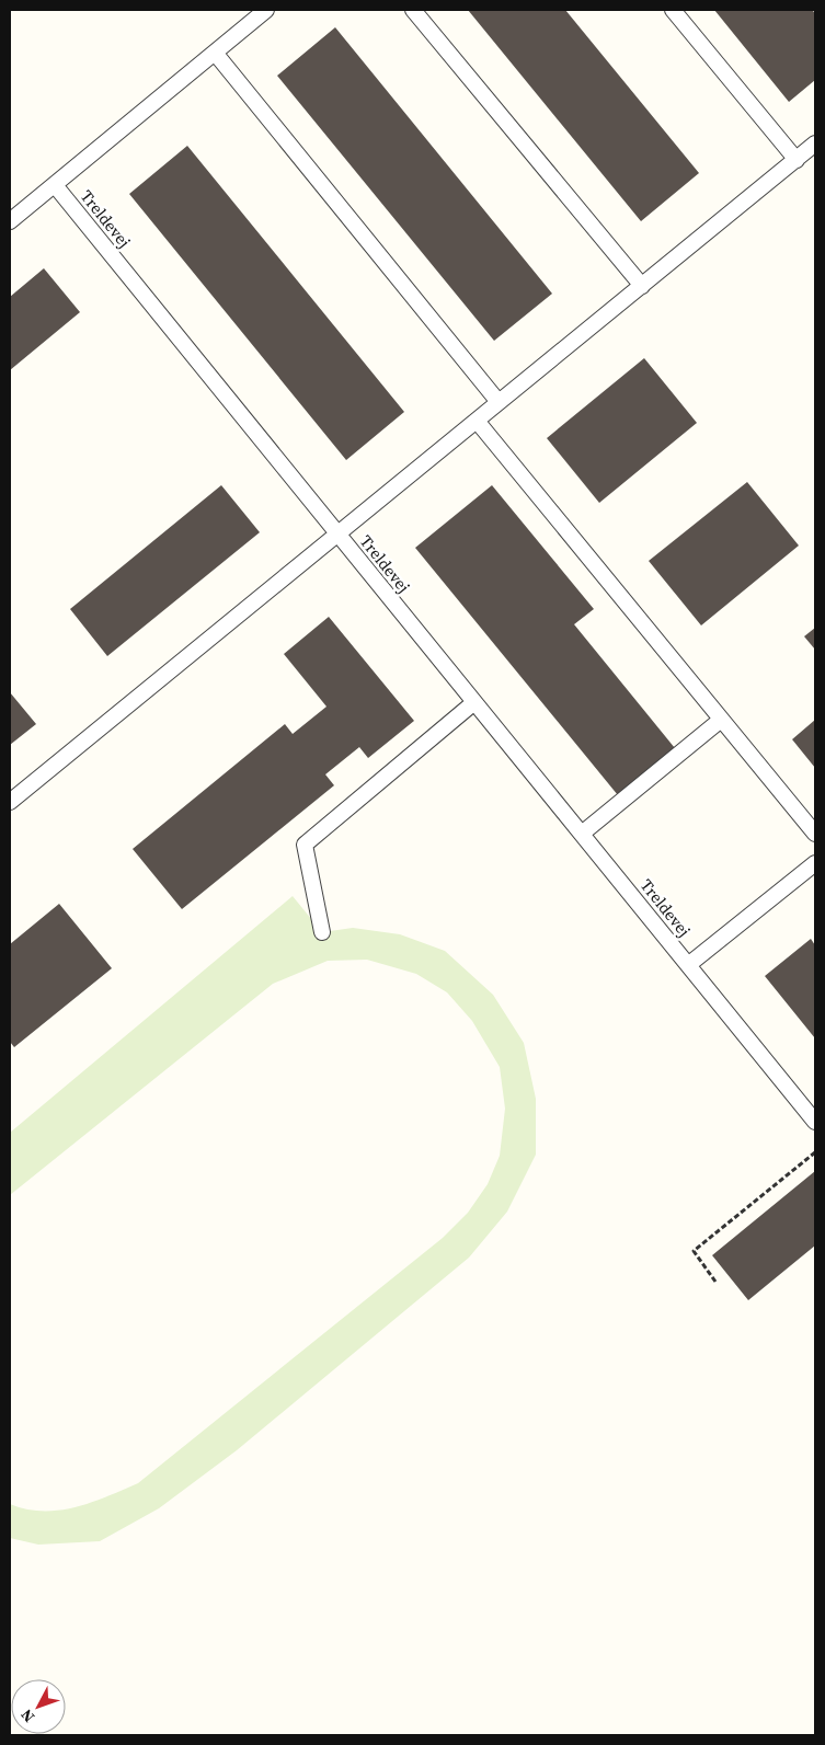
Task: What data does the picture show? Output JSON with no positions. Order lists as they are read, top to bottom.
{
  "streets": {
    "lane": ["Treldevej"]
  },
  "north": "bottom left"
}
